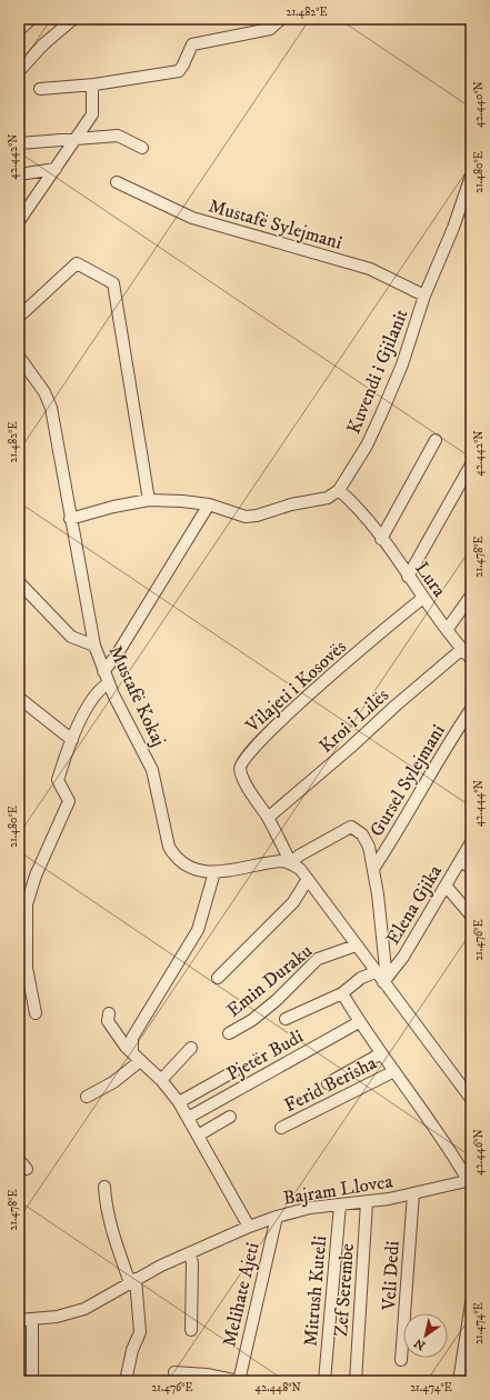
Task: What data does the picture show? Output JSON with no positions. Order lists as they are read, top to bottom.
{
  "streets": {
    "street": [
      "Mustafë Sylejmani",
      "Kuvendi i Gjilanit",
      "Lura",
      "Vilajeti i Kosovës",
      "Mustafë Kokaj",
      "Kroi i Lilës",
      "Gursel Sylejmani",
      "Elena Gjika",
      "Emin Duraku",
      "Pjetër Budi",
      "Ferid Berisha",
      "Bajram Llovca",
      "Veli Dedi",
      "Zef Serembe",
      "Mitrush Kuteli",
      "Melihate Ajeti"
    ]
  },
  "crossings": [
    ["Mustafë Sylejmani", "Kuvendi i Gjilanit"],
    ["Kuvendi i Gjilanit", "Lura"],
    ["Lura", "Vilajeti i Kosovës"],
    ["Lura", "Kroi i Lilës"],
    ["Vilajeti i Kosovës", "Kroi i Lilës"],
    ["Bajram Llovca", "Veli Dedi"],
    ["Bajram Llovca", "Zef Serembe"],
    ["Bajram Llovca", "Mitrush Kuteli"],
    ["Bajram Llovca", "Melihate Ajeti"]
  ],
  "north": "bottom left",
  "coordinates": [
    "21.482°E",
    "42.440°N",
    "42.442°N",
    "21.480°E",
    "21.478°E",
    "42.444°N",
    "21.476°E",
    "42.446°N",
    "21.474°E",
    "42.448°N"
  ]
}
